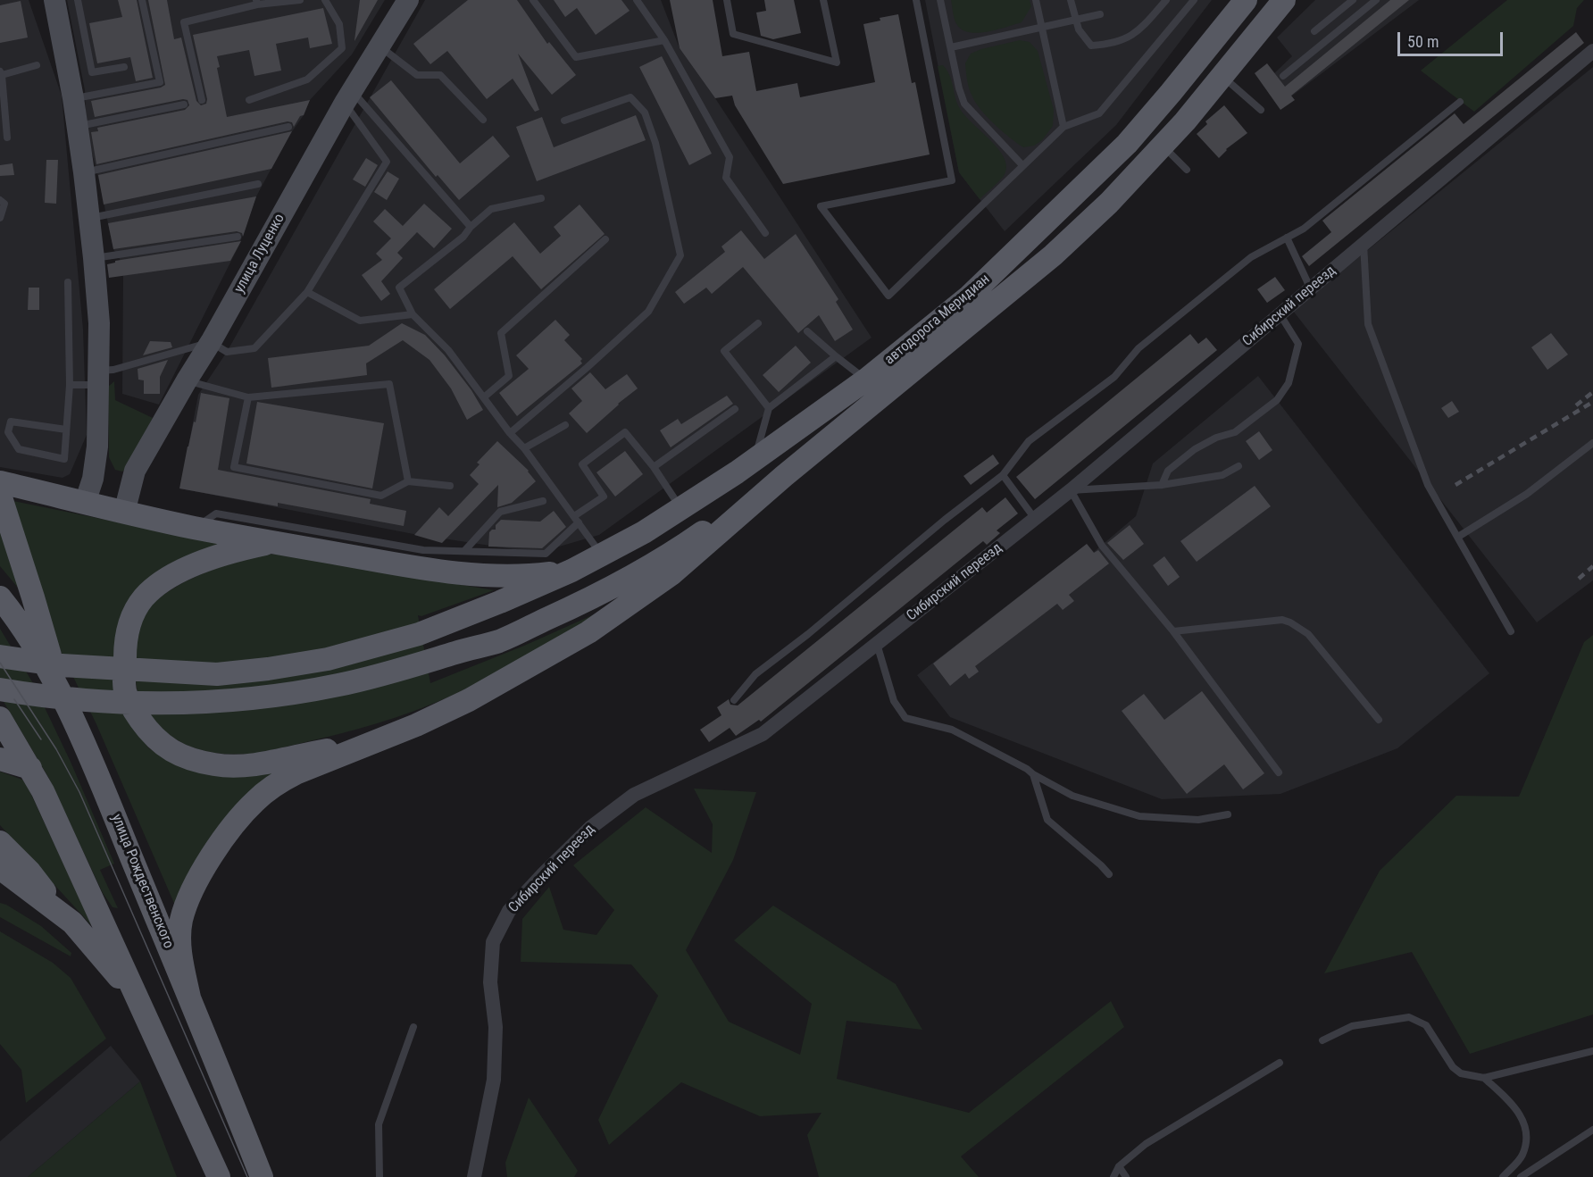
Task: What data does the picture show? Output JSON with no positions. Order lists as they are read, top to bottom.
{
  "streets": {
    "main road": ["автодорога Меридиан", "улица Рождественского"],
    "street": ["улица Луценко", "Сибирский переезд"]
  },
  "scale_bar": "50 m"
}
